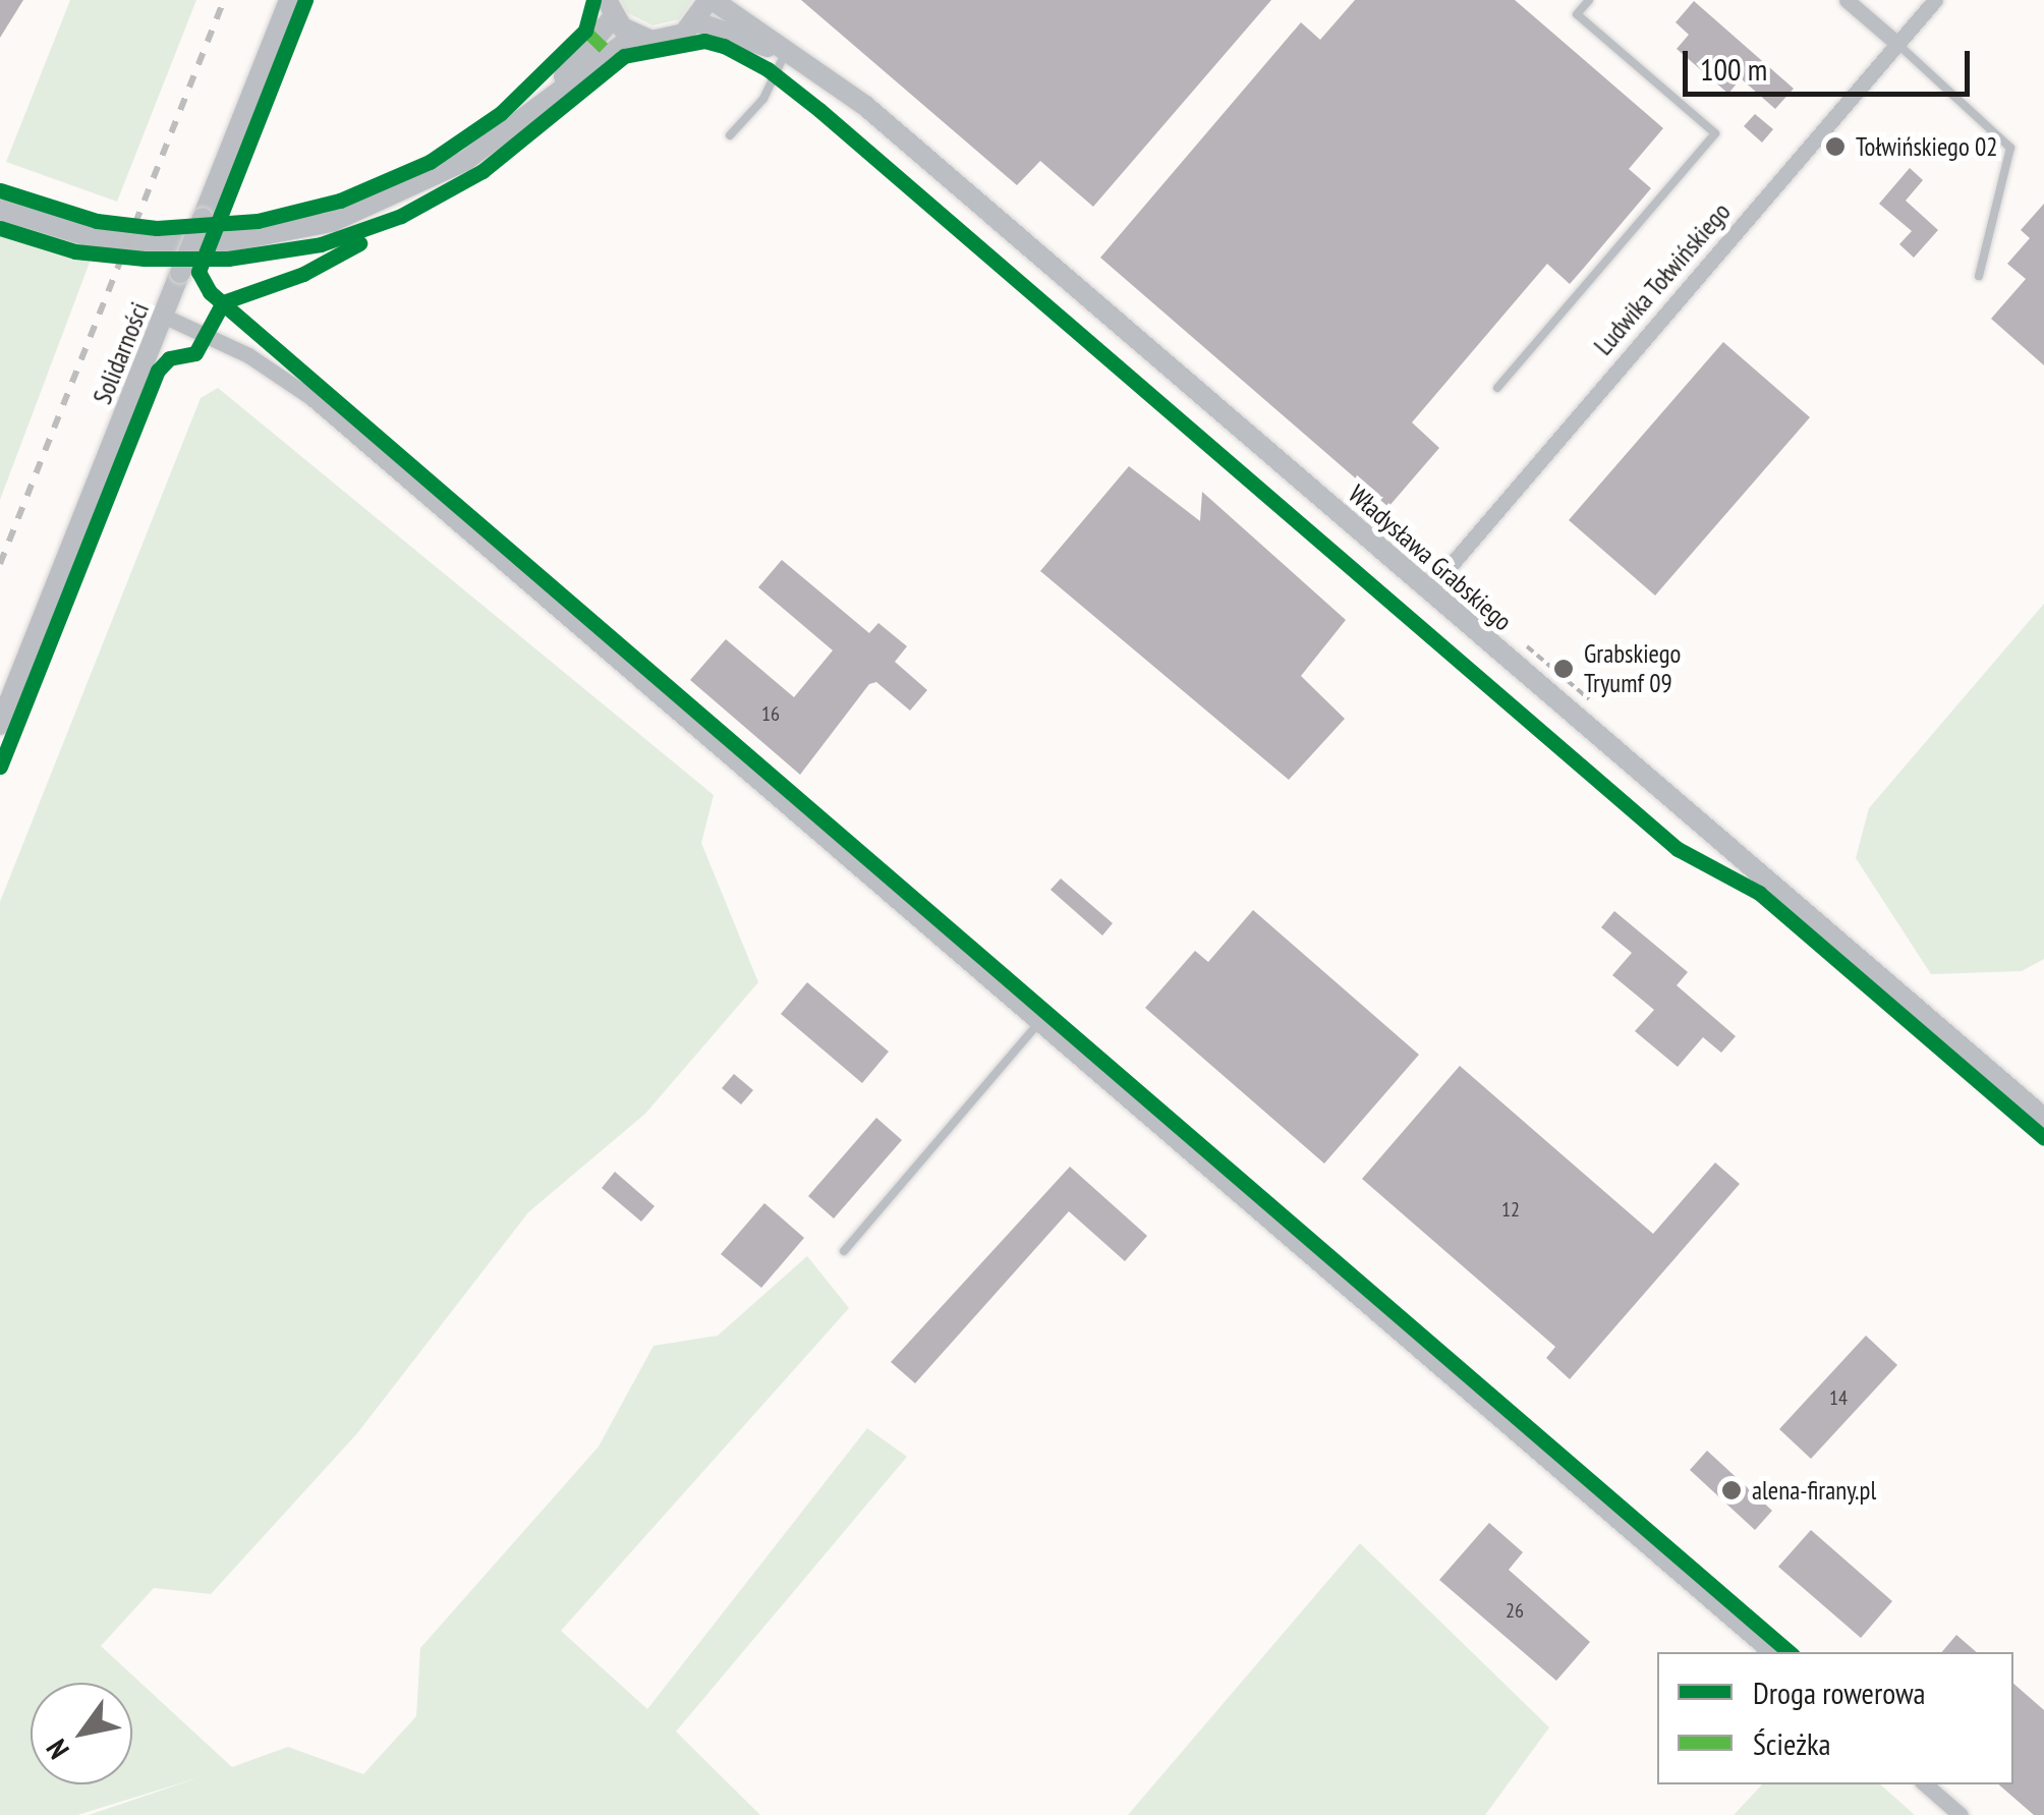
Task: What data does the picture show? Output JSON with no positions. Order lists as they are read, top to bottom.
{
  "streets": {
    "street": ["Ludwika Tołwińskiego", "Solidarności", "Władysława Grabskiego"]
  },
  "crossings": [
    ["Ludwika Tołwińskiego", "Władysława Grabskiego"]
  ],
  "places": ["Tołwińskiego 02", "Grabskiego Tryumf 09", "alena-firany.pl"],
  "house_numbers": [
    "16",
    "12",
    "14",
    "26"
  ],
  "legend": ["Droga rowerowa", "Ścieżka"],
  "scale_bar": "100 m",
  "north": "bottom left"
}
